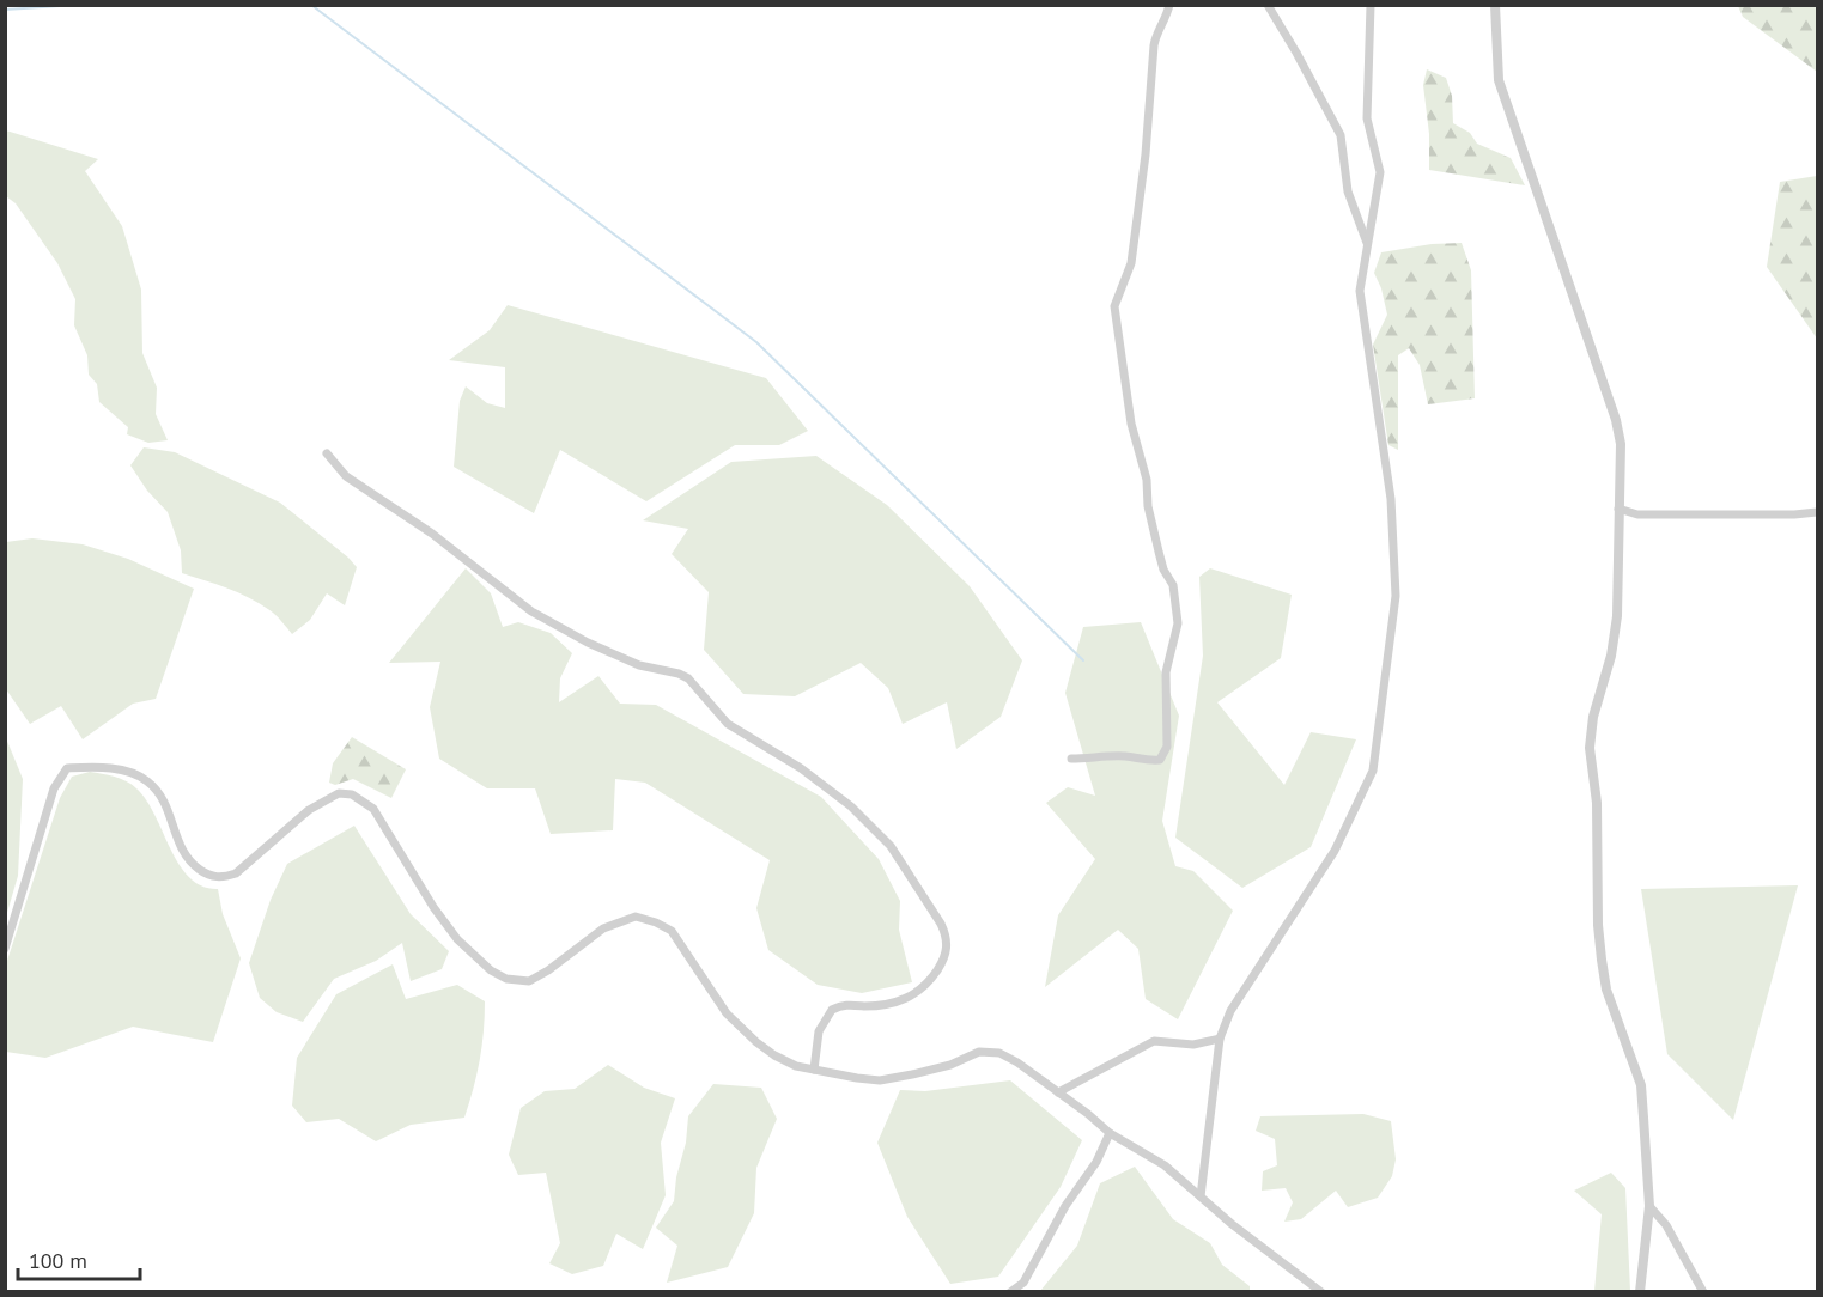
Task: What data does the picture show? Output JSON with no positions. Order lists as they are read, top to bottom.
{
  "scale_bar": "100 m"
}
